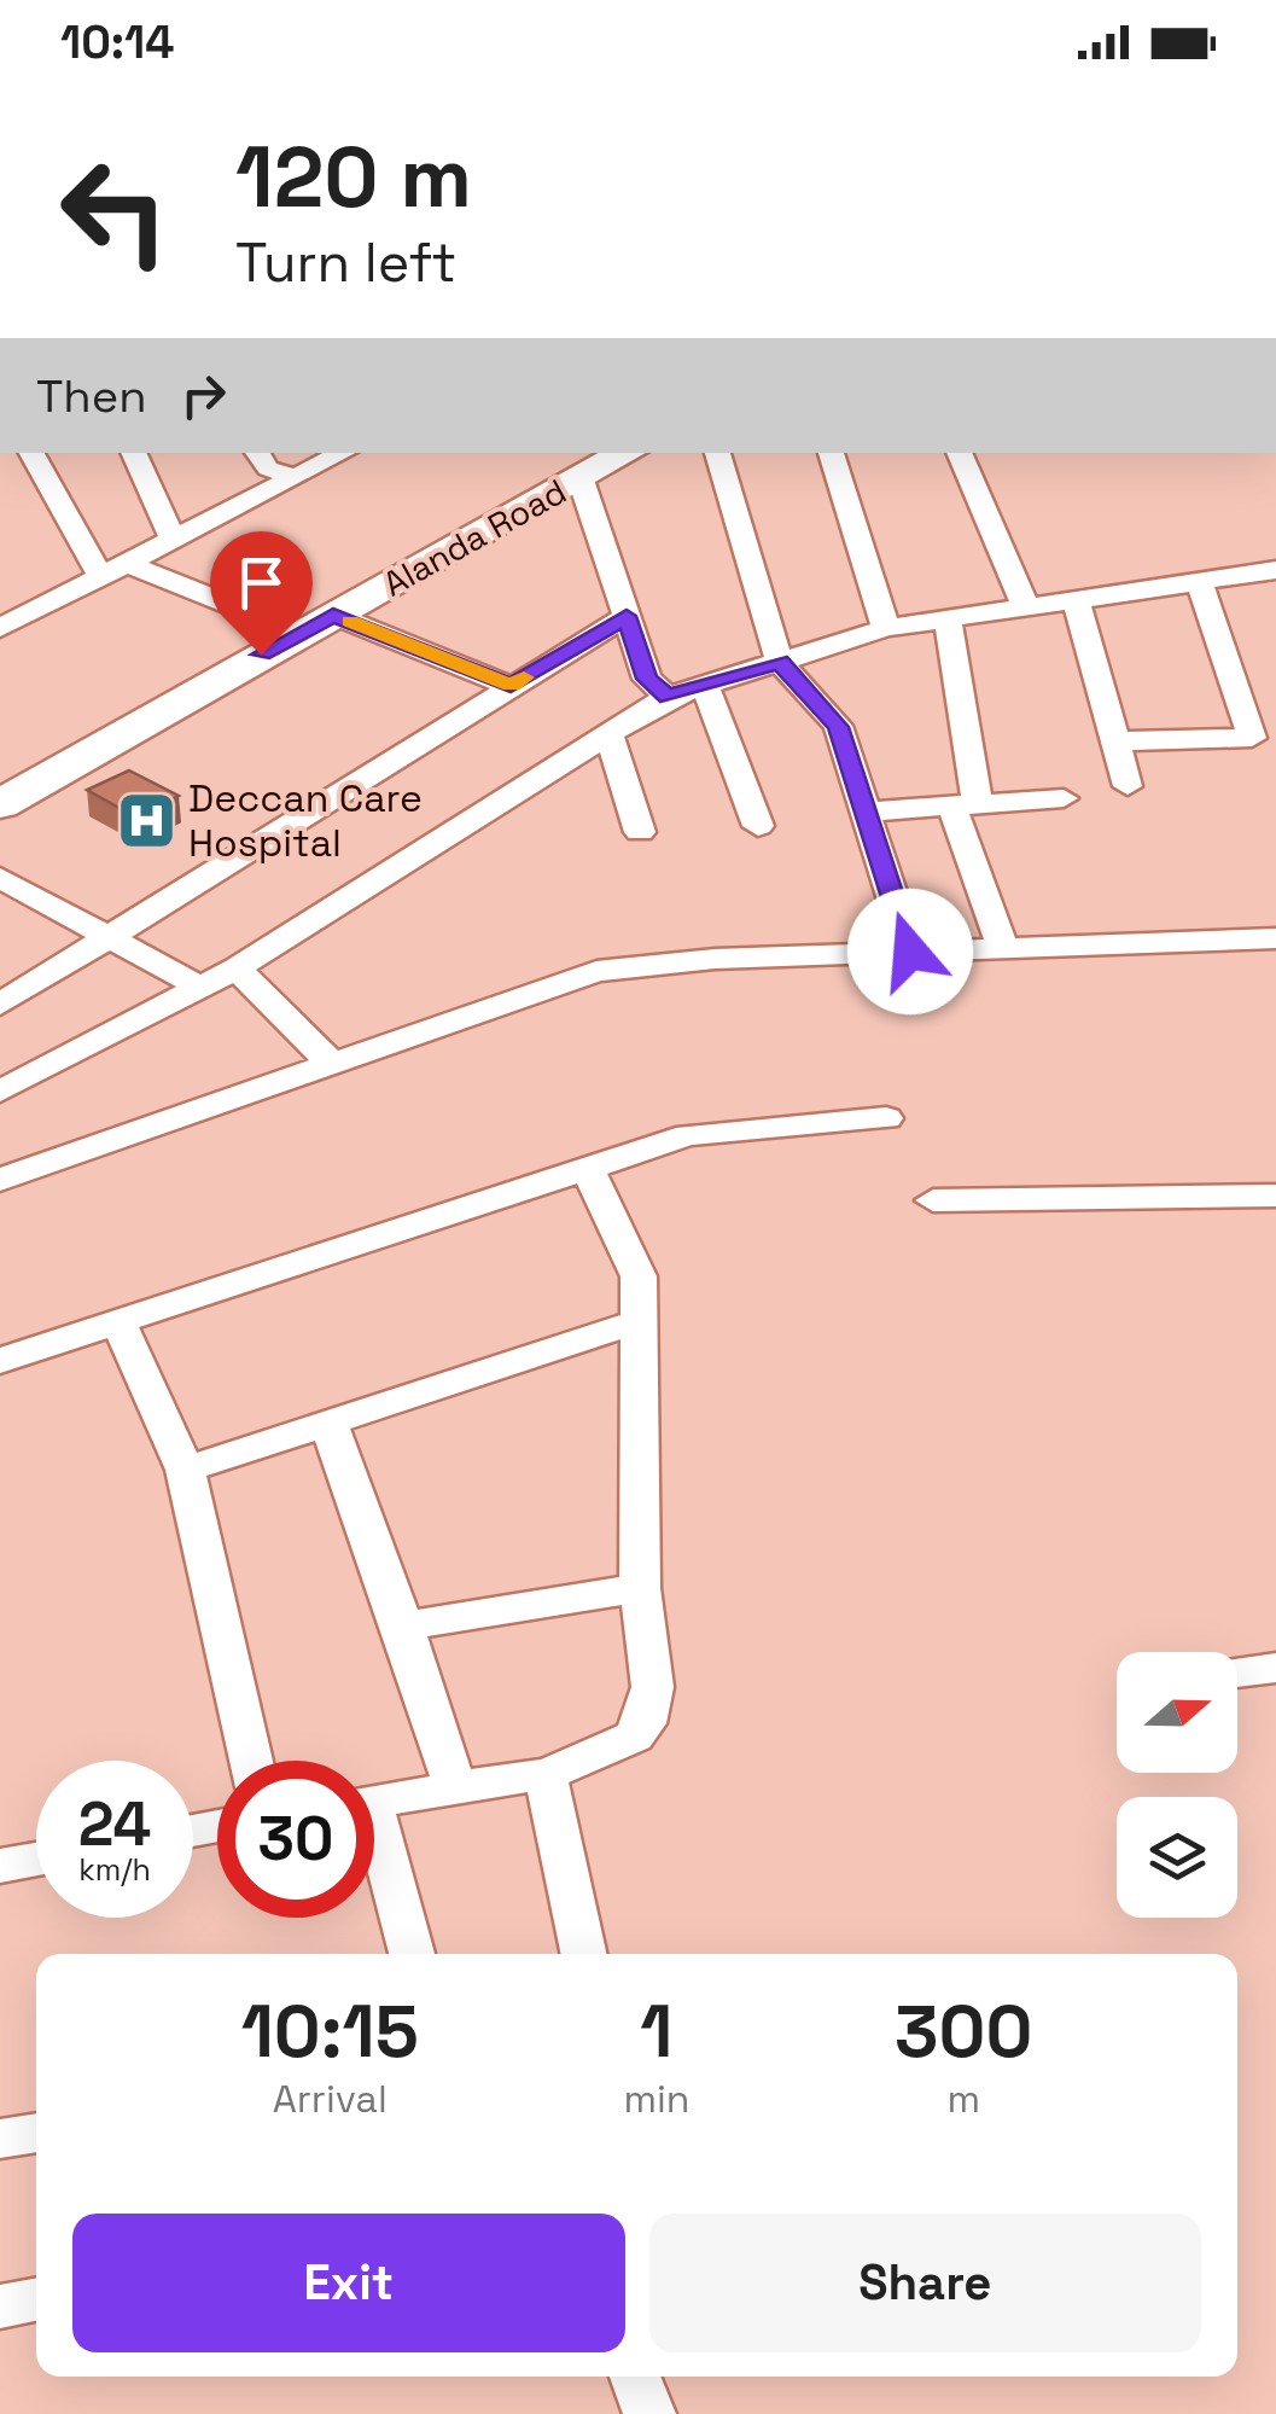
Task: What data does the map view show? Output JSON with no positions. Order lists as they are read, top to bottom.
{
  "streets": {
    "main road": ["Alanda Road"]
  },
  "places": {
    "hospital": ["Deccan Care Hospital"]
  },
  "north": "right",
  "page": {
    "status": "10:14",
    "turn": ["120 m", "Turn left"],
    "then": "Then",
    "speed": "24 km/h",
    "limit": "30",
    "eta": [
      "10:15",
      "Arrival",
      "1",
      "min",
      "300",
      "m"
    ],
    "buttons": ["Exit", "Share"]
  }
}
